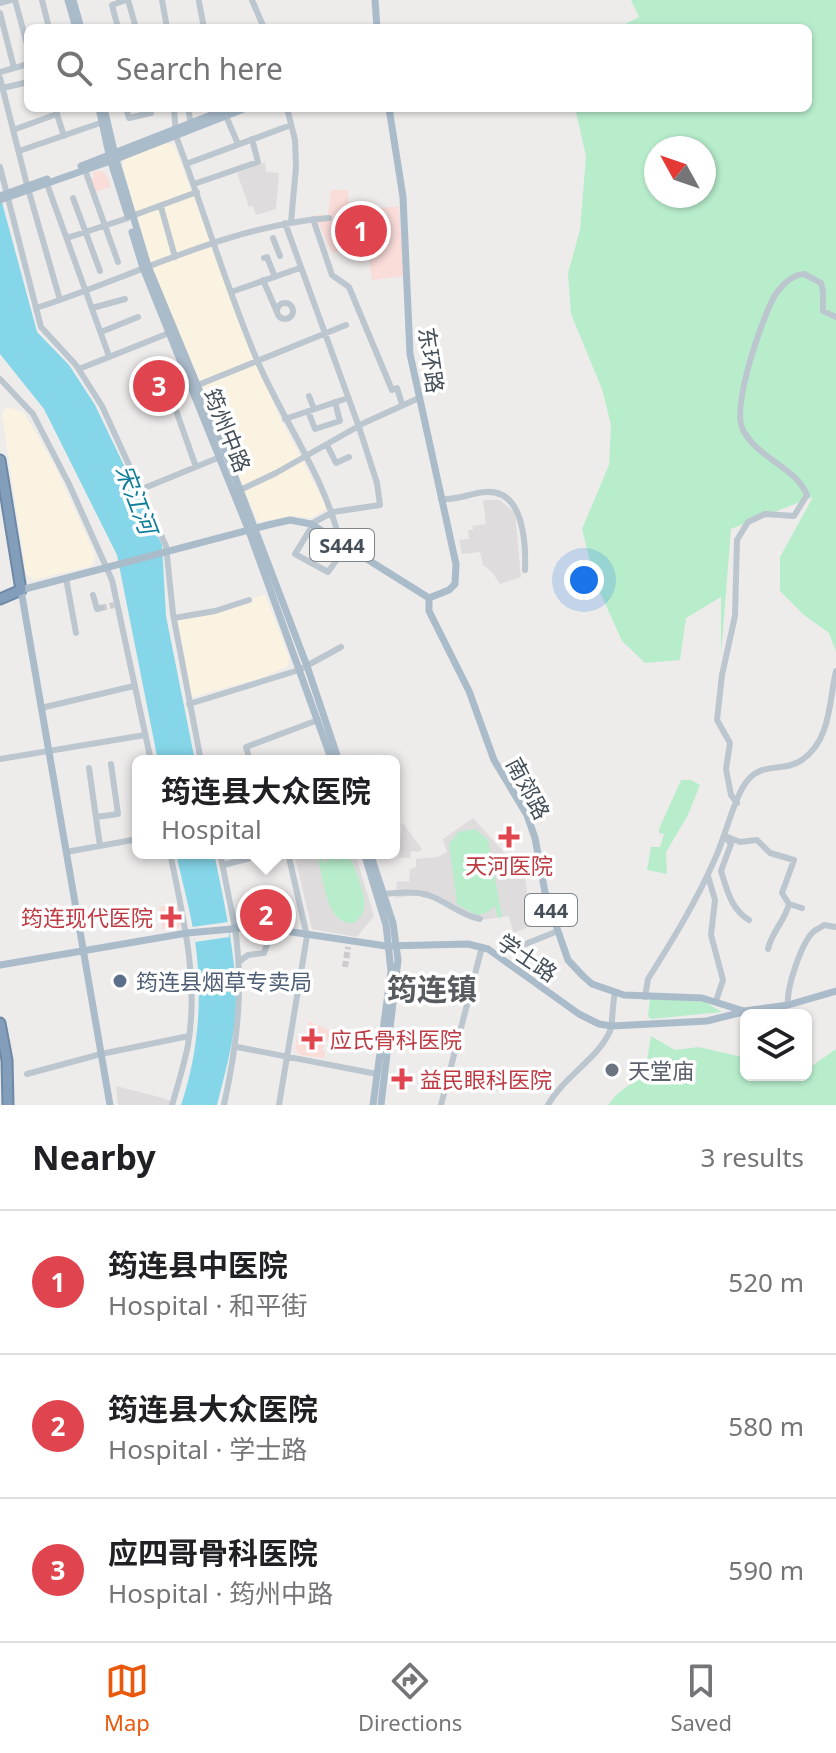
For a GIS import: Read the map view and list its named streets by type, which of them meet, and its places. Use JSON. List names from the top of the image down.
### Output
{
  "streets": {
    "main road": [
      "东环路",
      "筠州中路",
      "S444",
      "南郊路",
      "444",
      "学士路"
    ]
  },
  "crossings": [
    ["东环路", "S444"],
    ["东环路", "南郊路"],
    ["筠州中路", "S444"],
    ["S444", "南郊路"]
  ],
  "districts": ["筠连镇"],
  "water": ["宋江河"],
  "places": {
    "health": [
      "天河医院",
      "筠连现代医院",
      "应氏骨科医院",
      "益民眼科医院"
    ],
    "other": ["筠连县烟草专卖局", "天堂庙"]
  },
  "north": "top left",
  "page": {
    "search": "Search here",
    "pins": ["1", "3", "2"],
    "popup": ["筠连县大众医院", "Hospital"],
    "heading": ["Nearby", "3 results"],
    "list": [
      {
        "mark": "1",
        "name": "筠连县中医院",
        "note": "Hospital · 和平街",
        "value": "520 m"
      },
      {
        "mark": "2",
        "name": "筠连县大众医院",
        "note": "Hospital · 学士路",
        "value": "580 m"
      },
      {
        "mark": "3",
        "name": "应四哥骨科医院",
        "note": "Hospital · 筠州中路",
        "value": "590 m"
      }
    ],
    "nav": ["Map", "Directions", "Saved"]
  }
}
